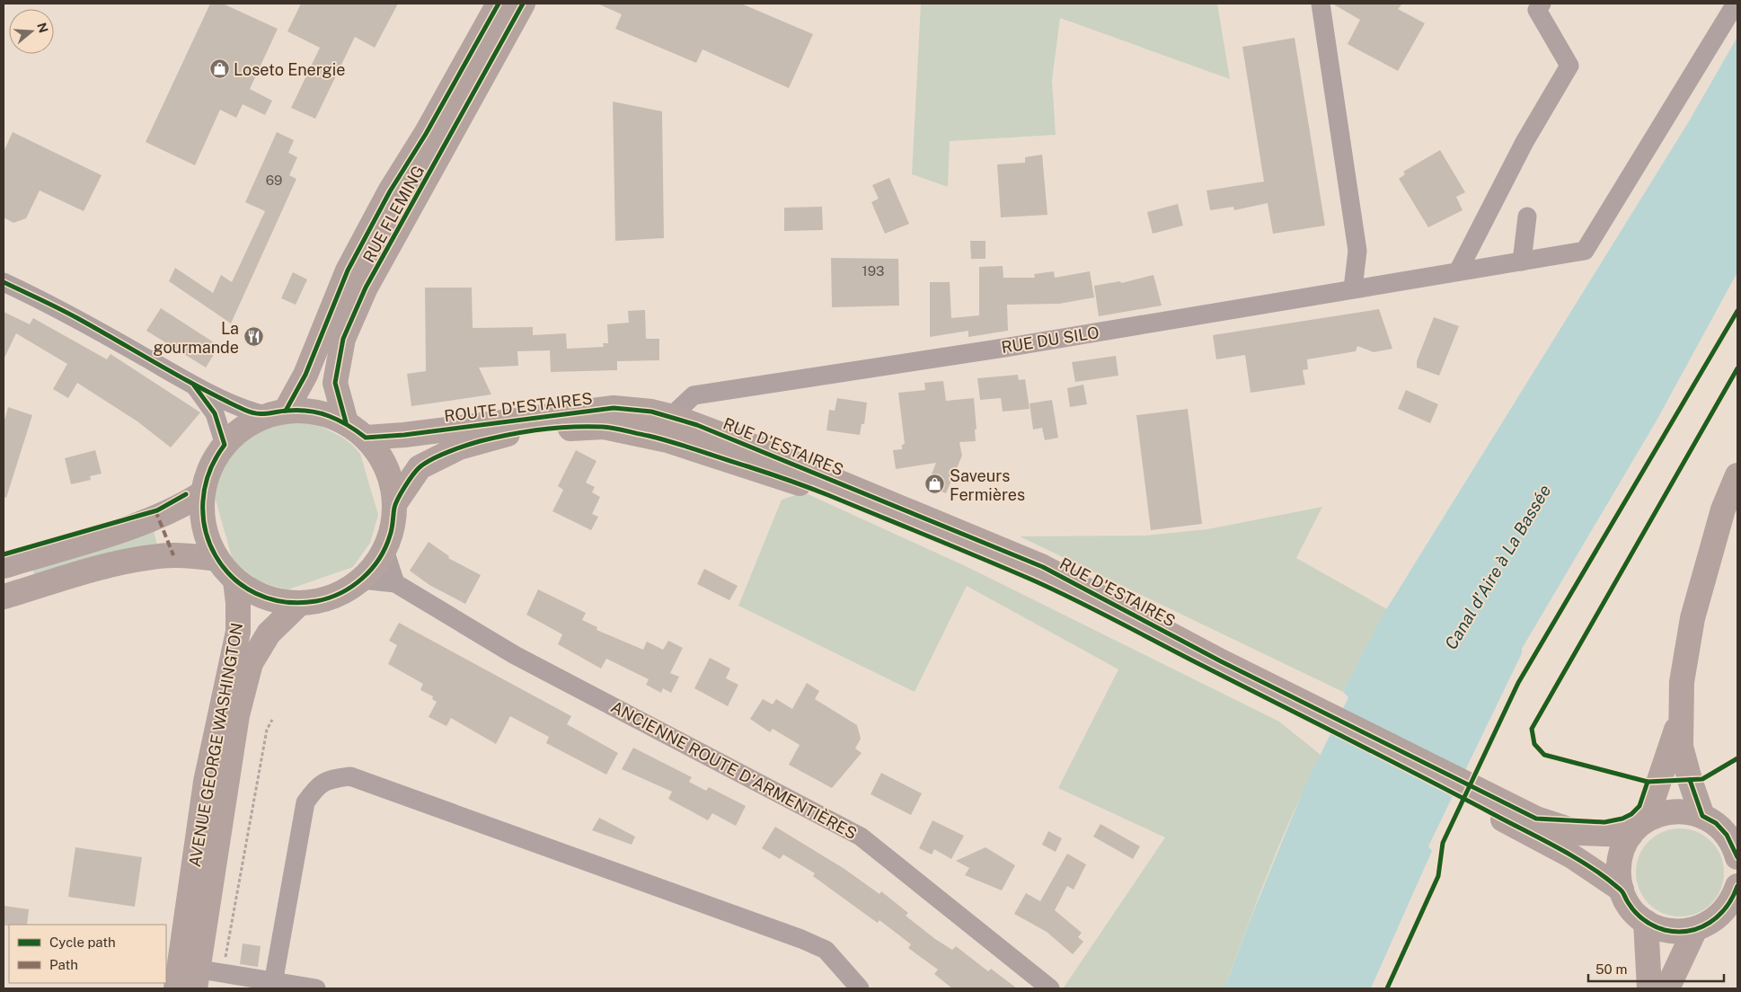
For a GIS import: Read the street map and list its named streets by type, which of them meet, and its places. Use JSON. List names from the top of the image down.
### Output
{
  "streets": {
    "main road": [
      "RUE FLEMING",
      "ROUTE D'ESTAIRES",
      "RUE D'ESTAIRES",
      "AVENUE GEORGE WASHINGTON"
    ],
    "street": ["RUE DU SILO", "ANCIENNE ROUTE D'ARMENTIÈRES"]
  },
  "crossings": [
    ["RUE DU SILO", "ROUTE D'ESTAIRES"],
    ["RUE DU SILO", "RUE D'ESTAIRES"],
    ["ROUTE D'ESTAIRES", "RUE D'ESTAIRES"]
  ],
  "water": ["Canal d'Aire à La Bassée"],
  "places": {
    "shop": ["Loseto Energie", "Saveurs Fermières"],
    "restaurant": ["La gourmande"]
  },
  "house_numbers": ["69", "193"],
  "legend": ["Cycle path", "Path"],
  "scale_bar": "50 m",
  "north": "right"
}
